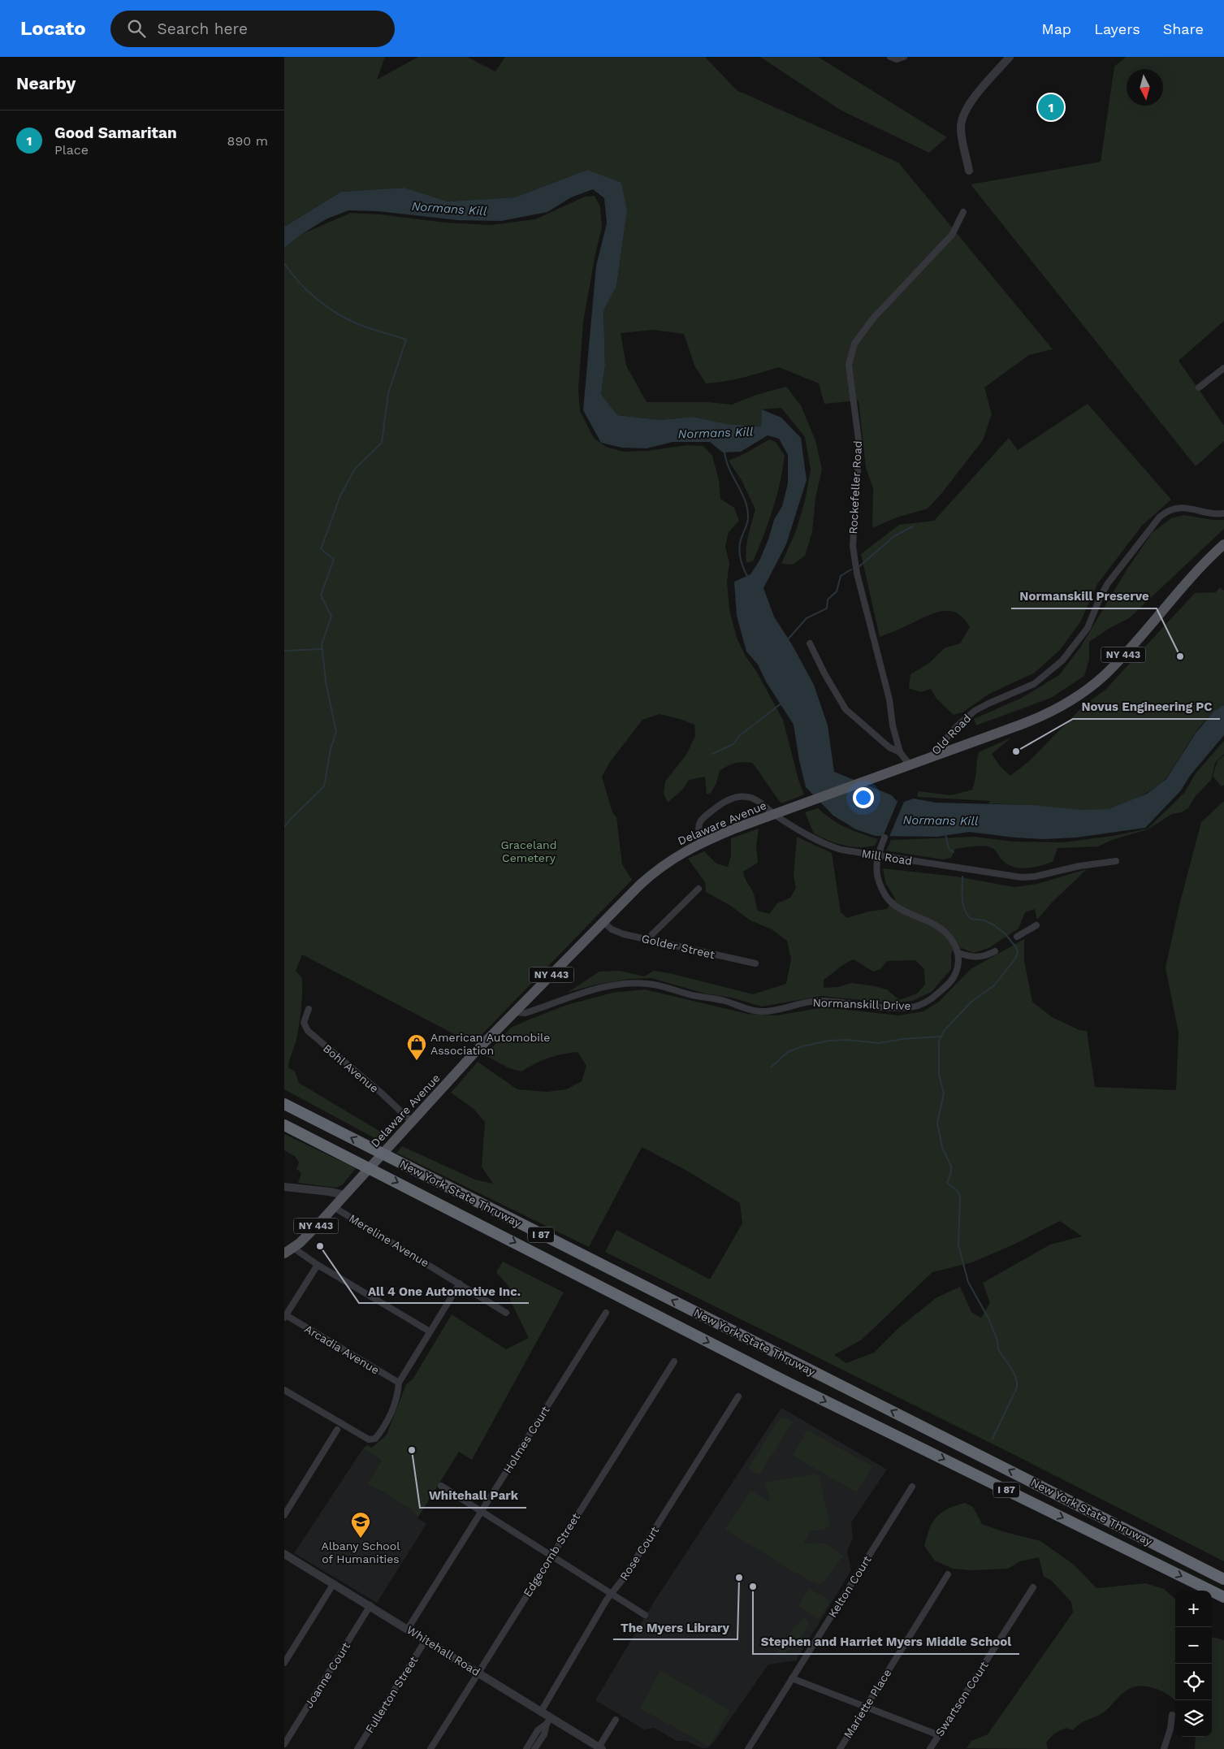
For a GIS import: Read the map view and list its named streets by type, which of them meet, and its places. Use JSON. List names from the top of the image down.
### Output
{
  "streets": {
    "highway": ["New York State Thruway", "I 87"],
    "main road": ["NY 443", "Delaware Avenue"],
    "street": [
      "Rockefeller Road",
      "Old Road",
      "Mill Road",
      "Golder Street",
      "Normanskill Drive",
      "Bohl Avenue",
      "Mereline Avenue",
      "Arcadia Avenue",
      "Holmes Court",
      "Rose Court",
      "Edgecomb Street",
      "Kelton Court",
      "Whitehall Road",
      "Joanne Court",
      "Fullerton Street",
      "Swartson Court",
      "Mariette Place"
    ]
  },
  "crossings": [
    ["Rockefeller Road", "Old Road"],
    ["Delaware Avenue", "Mill Road"],
    ["Delaware Avenue", "Golder Street"],
    ["Delaware Avenue", "Normanskill Drive"],
    ["Delaware Avenue", "Bohl Avenue"],
    ["Delaware Avenue", "Mereline Avenue"],
    ["Holmes Court", "Whitehall Road"],
    ["Rose Court", "Whitehall Road"],
    ["Edgecomb Street", "Whitehall Road"],
    ["Whitehall Road", "Joanne Court"],
    ["Whitehall Road", "Fullerton Street"]
  ],
  "water": ["Normans Kill"],
  "parks": ["Graceland Cemetery"],
  "places": {
    "other": [
      "Normanskill Preserve",
      "Novus Engineering PC",
      "All 4 One Automotive Inc.",
      "Whitehall Park",
      "The Myers Library",
      "Stephen and Harriet Myers Middle School"
    ],
    "shop": ["American Automobile Association"],
    "school or university": ["Albany School of Humanities"]
  },
  "north": "bottom",
  "page": {
    "header": "Locato",
    "search": "Search here",
    "nav": ["Map", "Layers", "Share"],
    "heading": "Nearby",
    "pins": "1",
    "list": [
      {
        "mark": "1",
        "name": "Good Samaritan",
        "note": "Place",
        "value": "890 m"
      }
    ],
    "map_buttons": ["+", "−"]
  }
}
